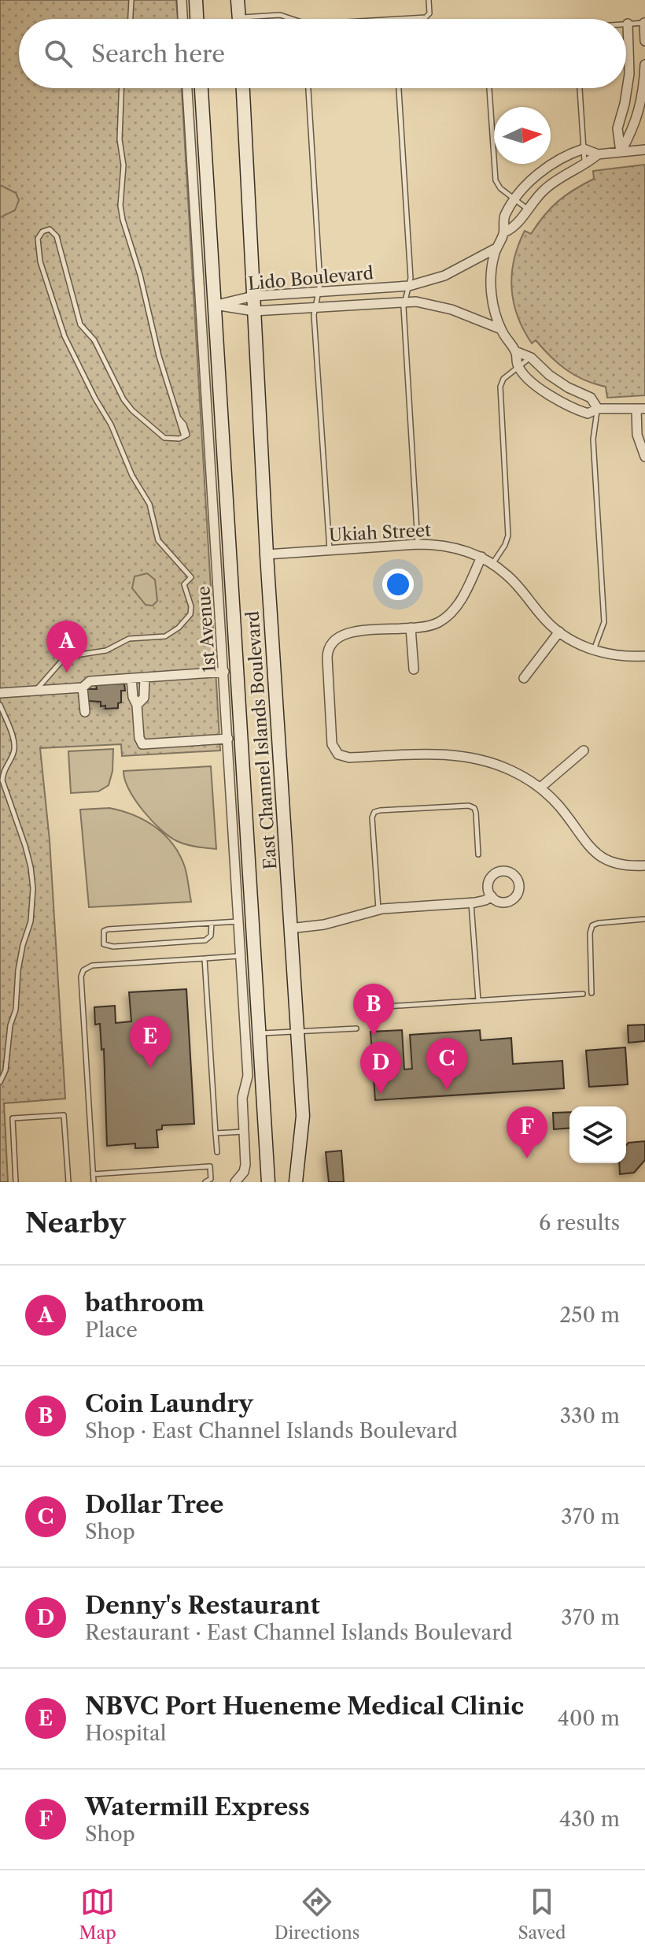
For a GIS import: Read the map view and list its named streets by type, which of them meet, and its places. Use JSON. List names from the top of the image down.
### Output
{
  "streets": {
    "main road": ["East Channel Islands Boulevard"],
    "street": ["Lido Boulevard", "Ukiah Street", "1st Avenue"]
  },
  "crossings": [
    ["Lido Boulevard", "East Channel Islands Boulevard"],
    ["Ukiah Street", "East Channel Islands Boulevard"]
  ],
  "north": "right",
  "page": {
    "search": "Search here",
    "pins": [
      "A",
      "B",
      "E",
      "C",
      "D",
      "F"
    ],
    "heading": ["Nearby", "6 results"],
    "list": [
      {
        "mark": "A",
        "name": "bathroom",
        "note": "Place",
        "value": "250 m"
      },
      {
        "mark": "B",
        "name": "Coin Laundry",
        "note": "Shop · East Channel Islands Boulevard",
        "value": "330 m"
      },
      {
        "mark": "C",
        "name": "Dollar Tree",
        "note": "Shop",
        "value": "370 m"
      },
      {
        "mark": "D",
        "name": "Denny's Restaurant",
        "note": "Restaurant · East Channel Islands Boulevard",
        "value": "370 m"
      },
      {
        "mark": "E",
        "name": "NBVC Port Hueneme Medical Clinic",
        "note": "Hospital",
        "value": "400 m"
      },
      {
        "mark": "F",
        "name": "Watermill Express",
        "note": "Shop",
        "value": "430 m"
      }
    ],
    "nav": ["Map", "Directions", "Saved"]
  }
}
